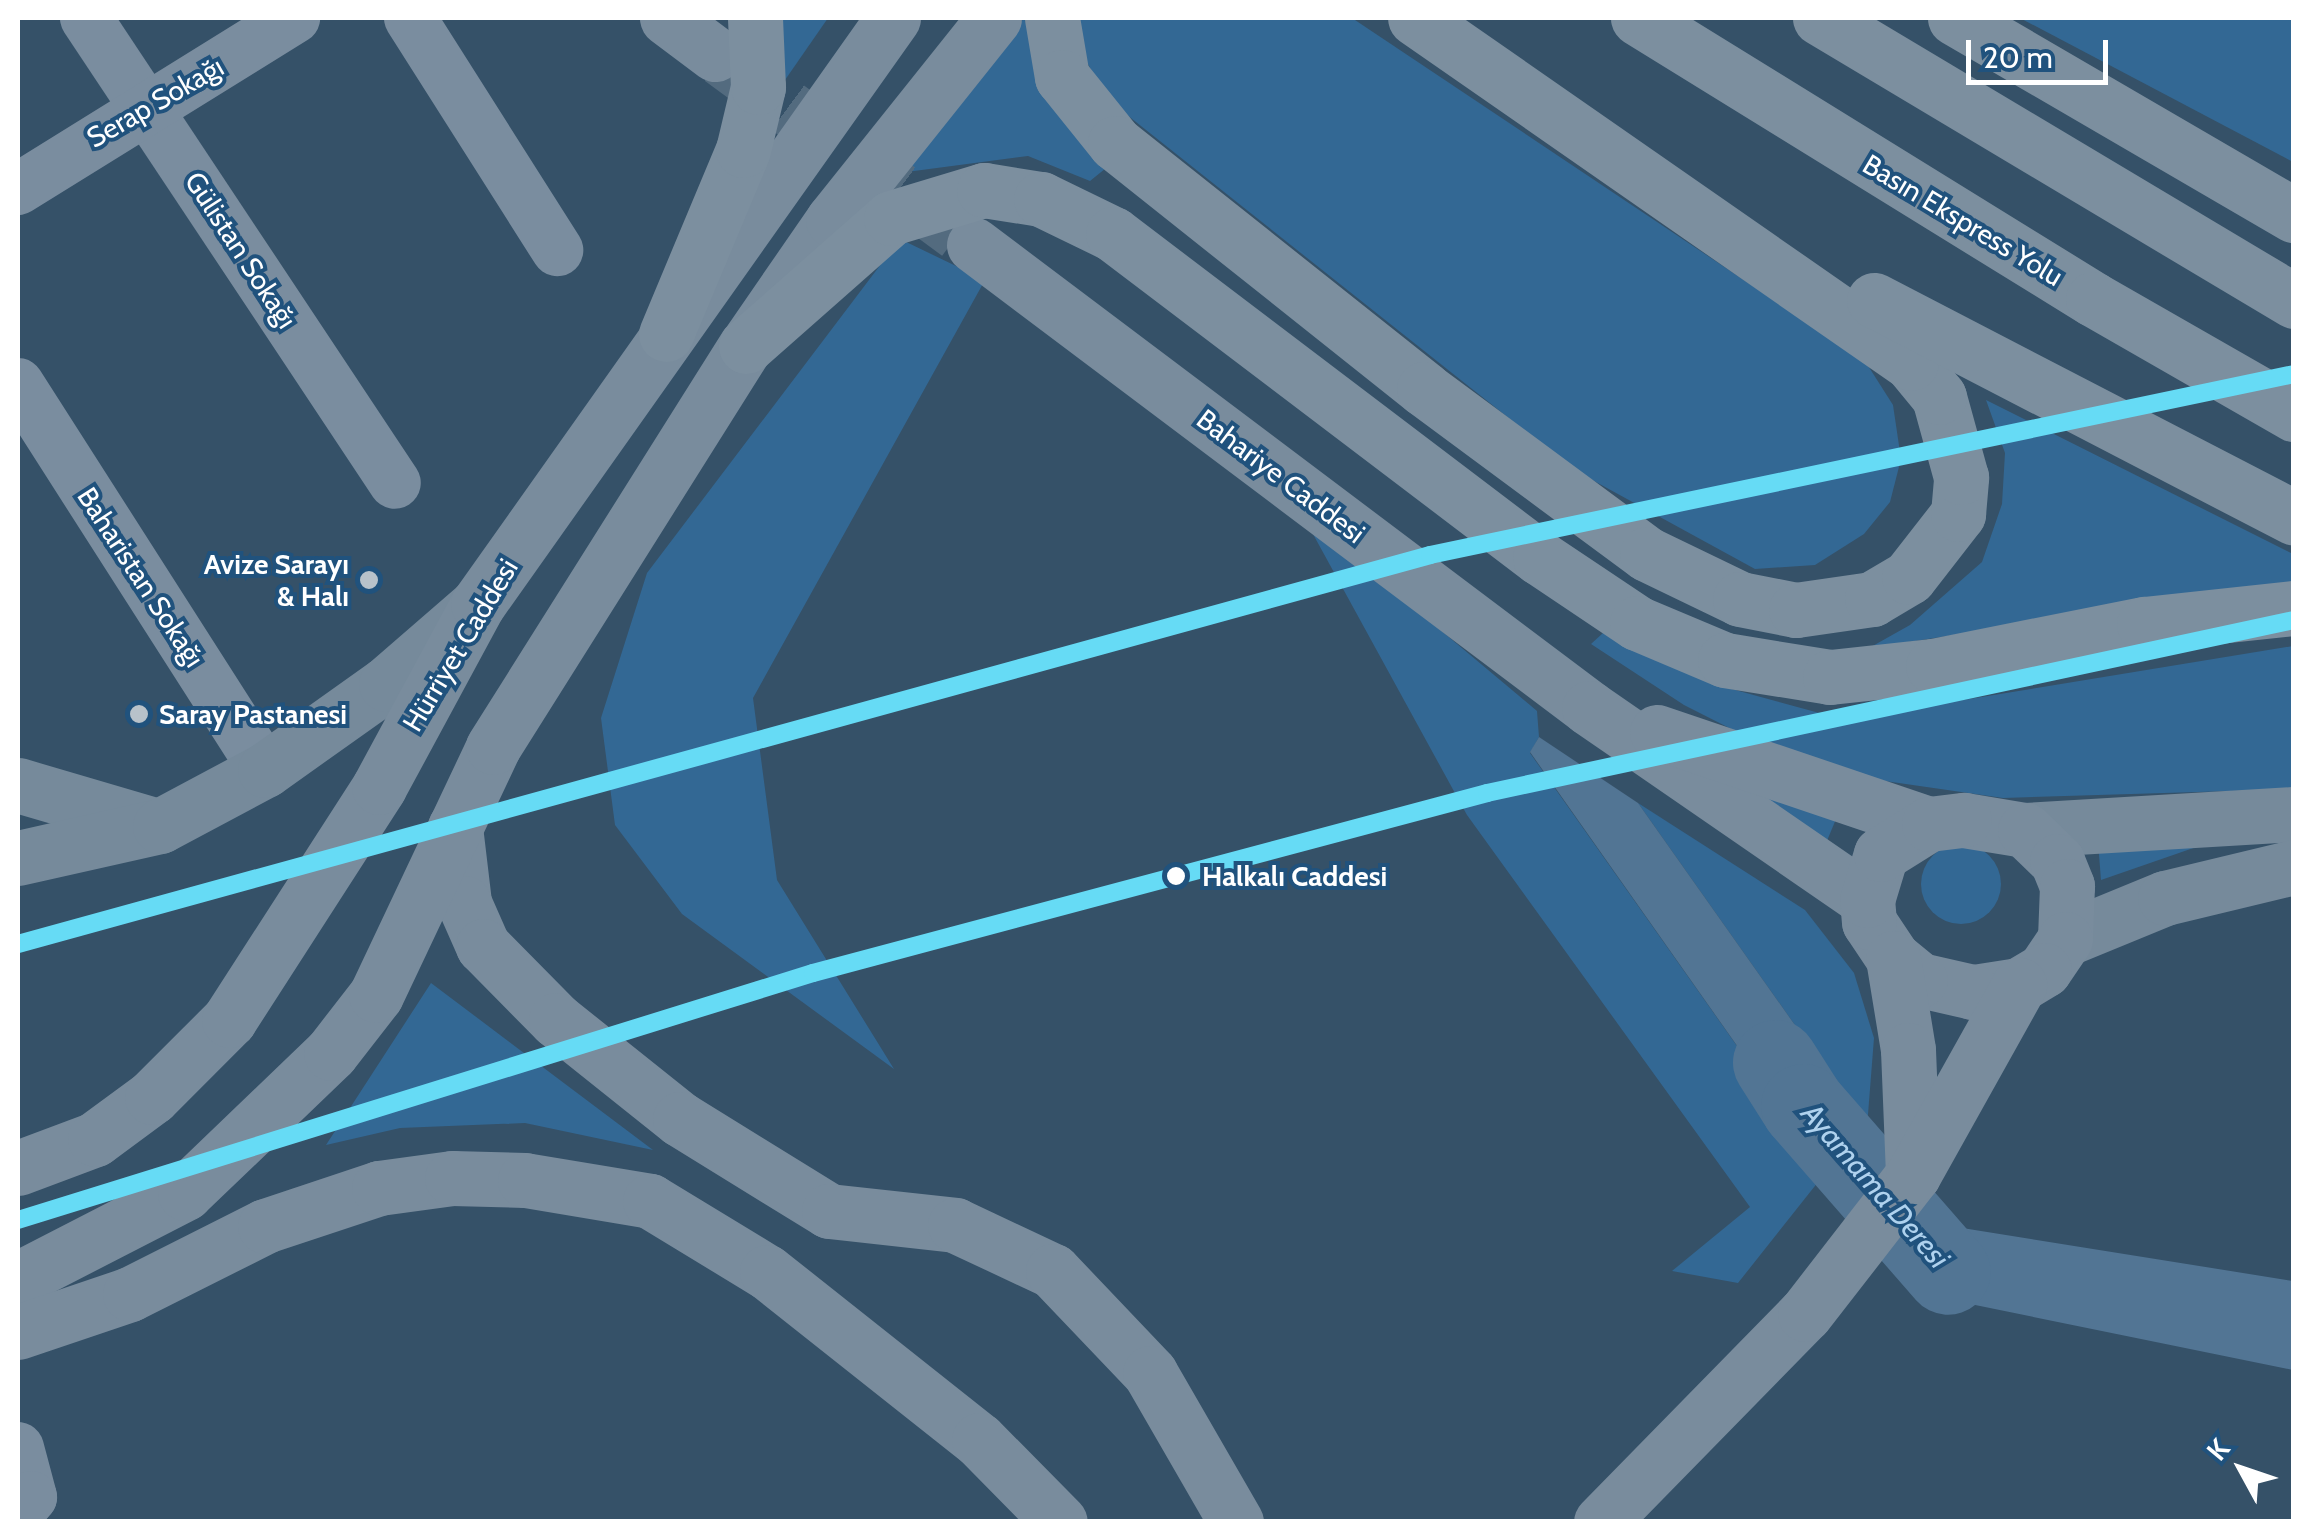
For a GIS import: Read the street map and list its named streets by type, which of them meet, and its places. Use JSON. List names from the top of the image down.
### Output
{
  "streets": {
    "highway": ["Basın Ekspress Yolu"],
    "main road": ["Bahariye Caddesi", "Hürriyet Caddesi"],
    "street": ["Serap Sokağı", "Gülistan Sokağı", "Baharistan Sokağı"]
  },
  "crossings": [
    ["Serap Sokağı", "Gülistan Sokağı"]
  ],
  "water": ["Ayamama Deresi"],
  "places": ["Avize Sarayı & Halı", "Saray Pastanesi", "Halkalı Caddesi"],
  "scale_bar": "20 m",
  "north": "top left"
}
